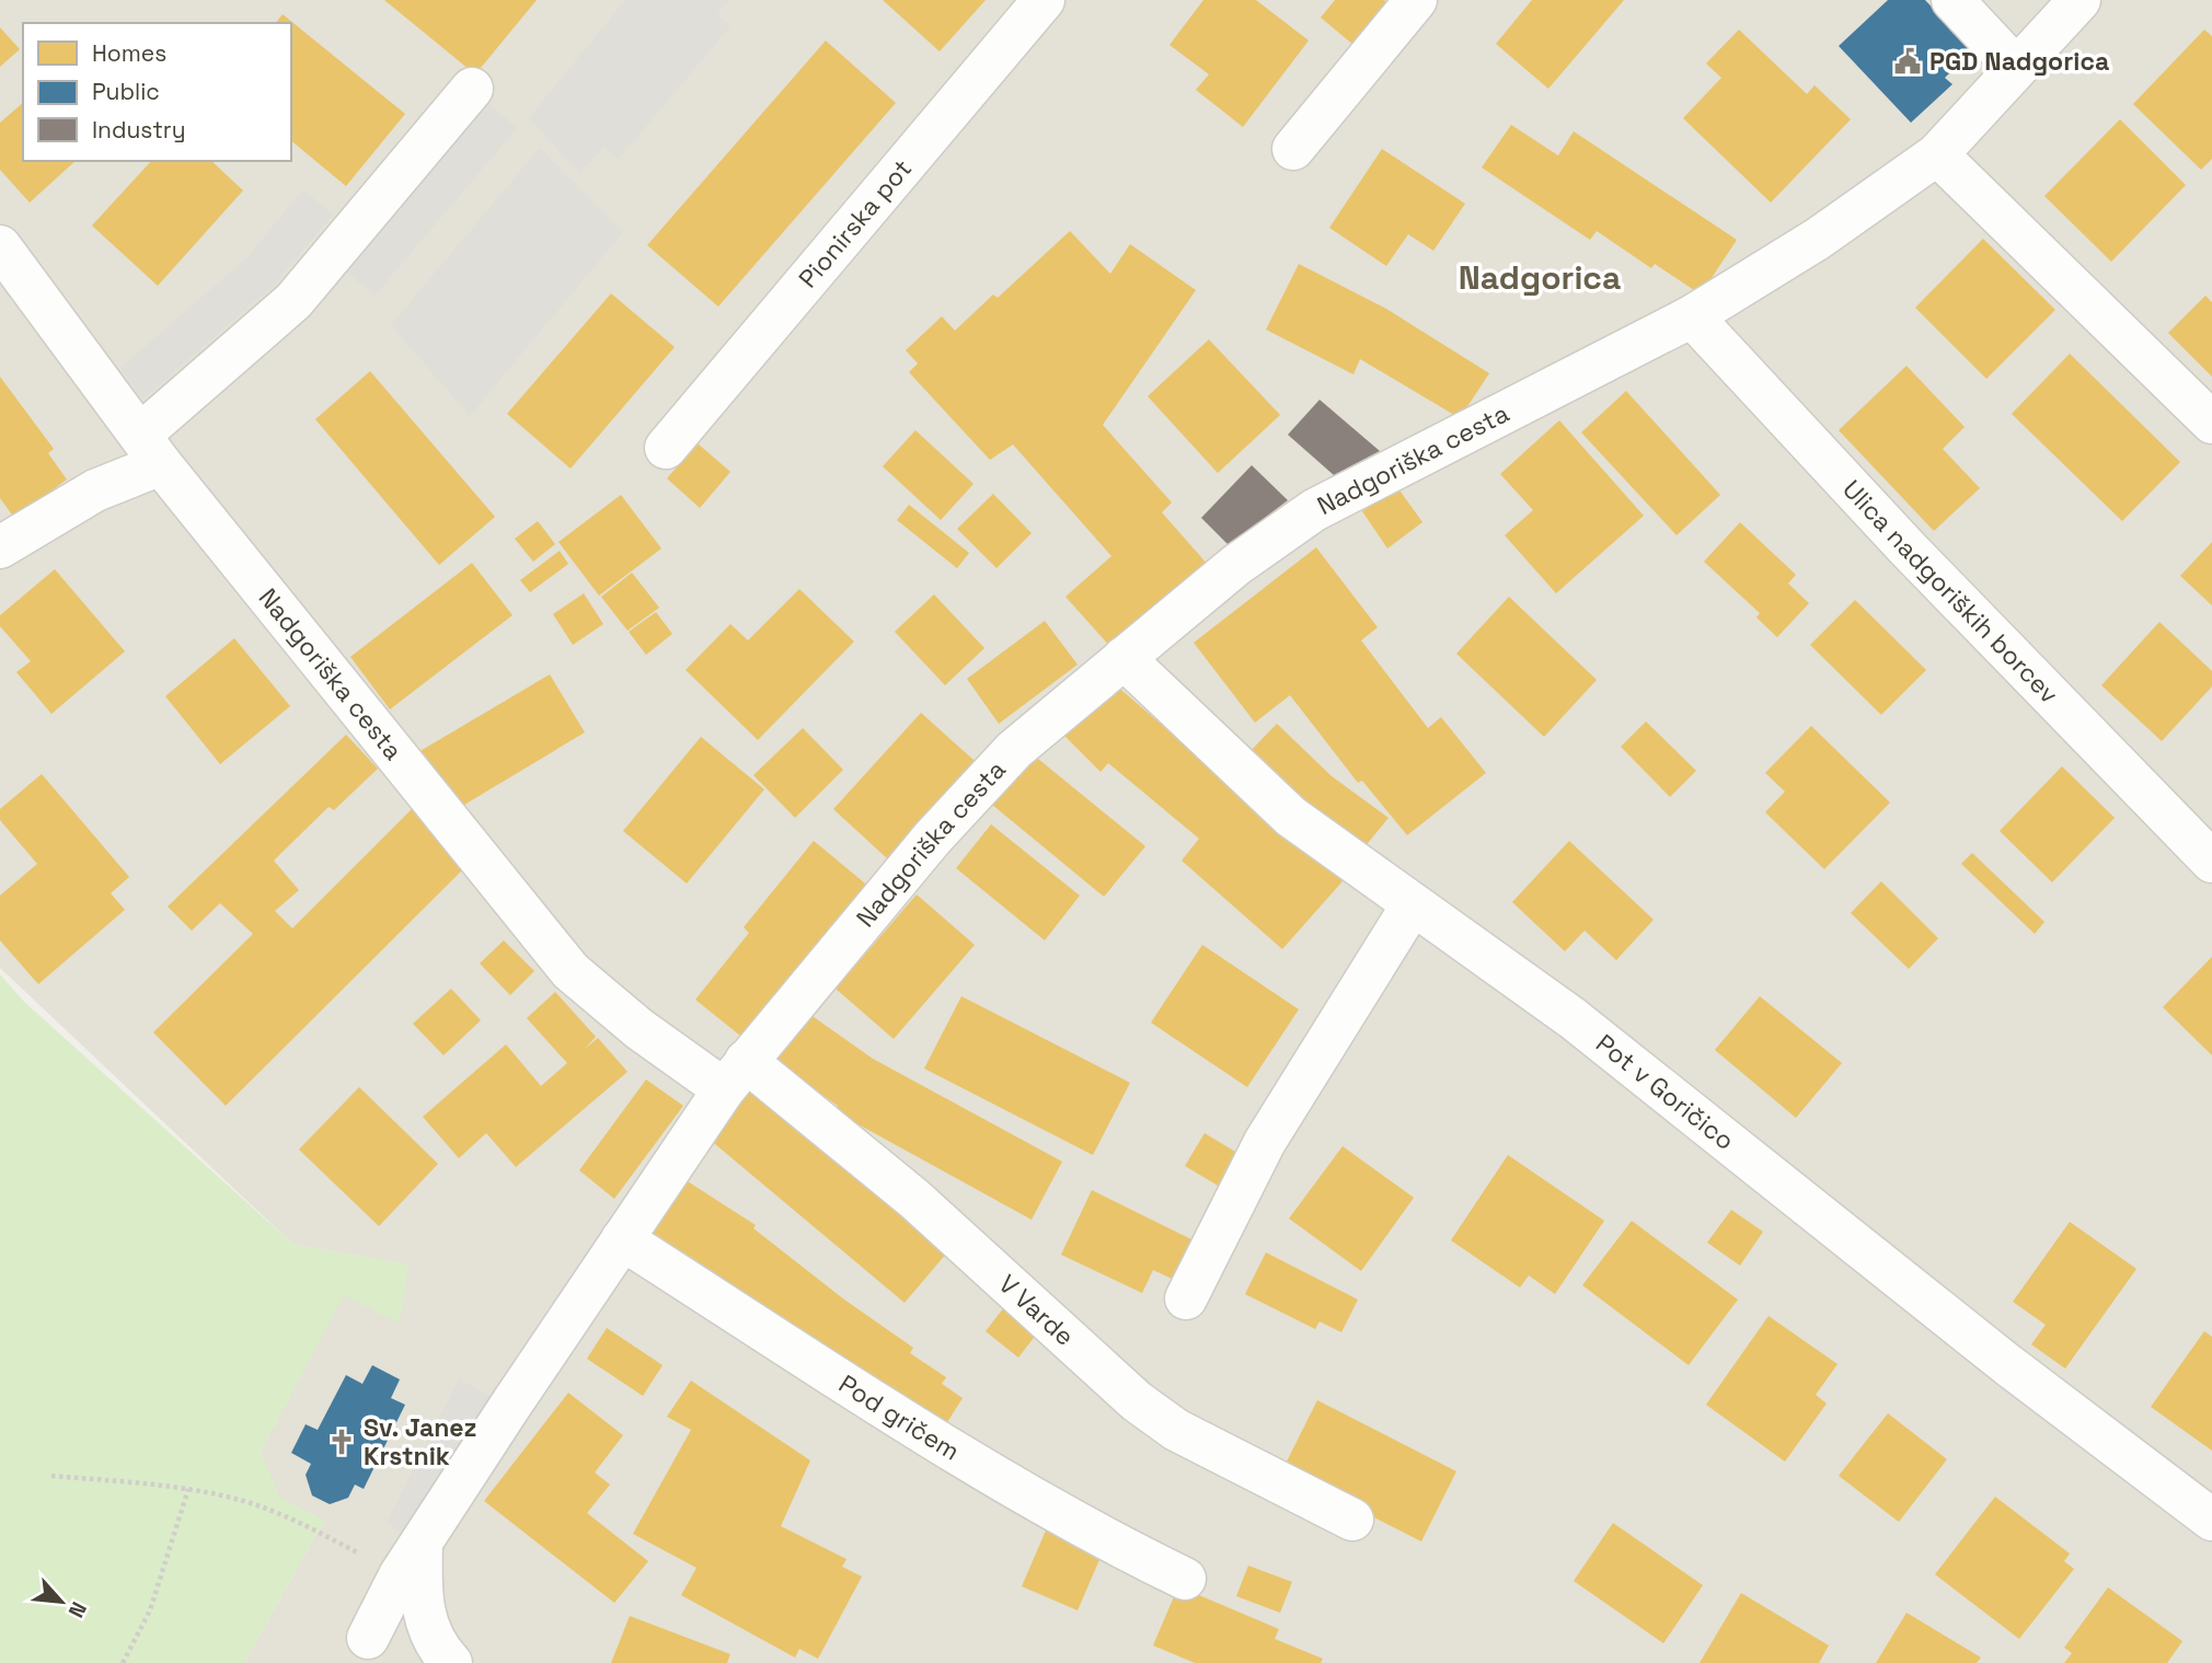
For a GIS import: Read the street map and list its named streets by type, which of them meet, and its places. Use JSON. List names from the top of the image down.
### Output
{
  "streets": {
    "street": [
      "Pionirska pot",
      "Nadgoriška cesta",
      "Ulica nadgoriških borcev",
      "Pot v Goričico",
      "V Varde",
      "Pod gričem"
    ]
  },
  "crossings": [
    ["Nadgoriška cesta", "Ulica nadgoriških borcev"],
    ["Nadgoriška cesta", "Pot v Goričico"],
    ["Nadgoriška cesta", "V Varde"]
  ],
  "districts": ["Nadgorica"],
  "places": {
    "public building": ["PGD Nadgorica"],
    "church": ["Sv. Janez Krstnik"]
  },
  "legend": ["Homes", "Public", "Industry"],
  "north": "bottom right"
}
